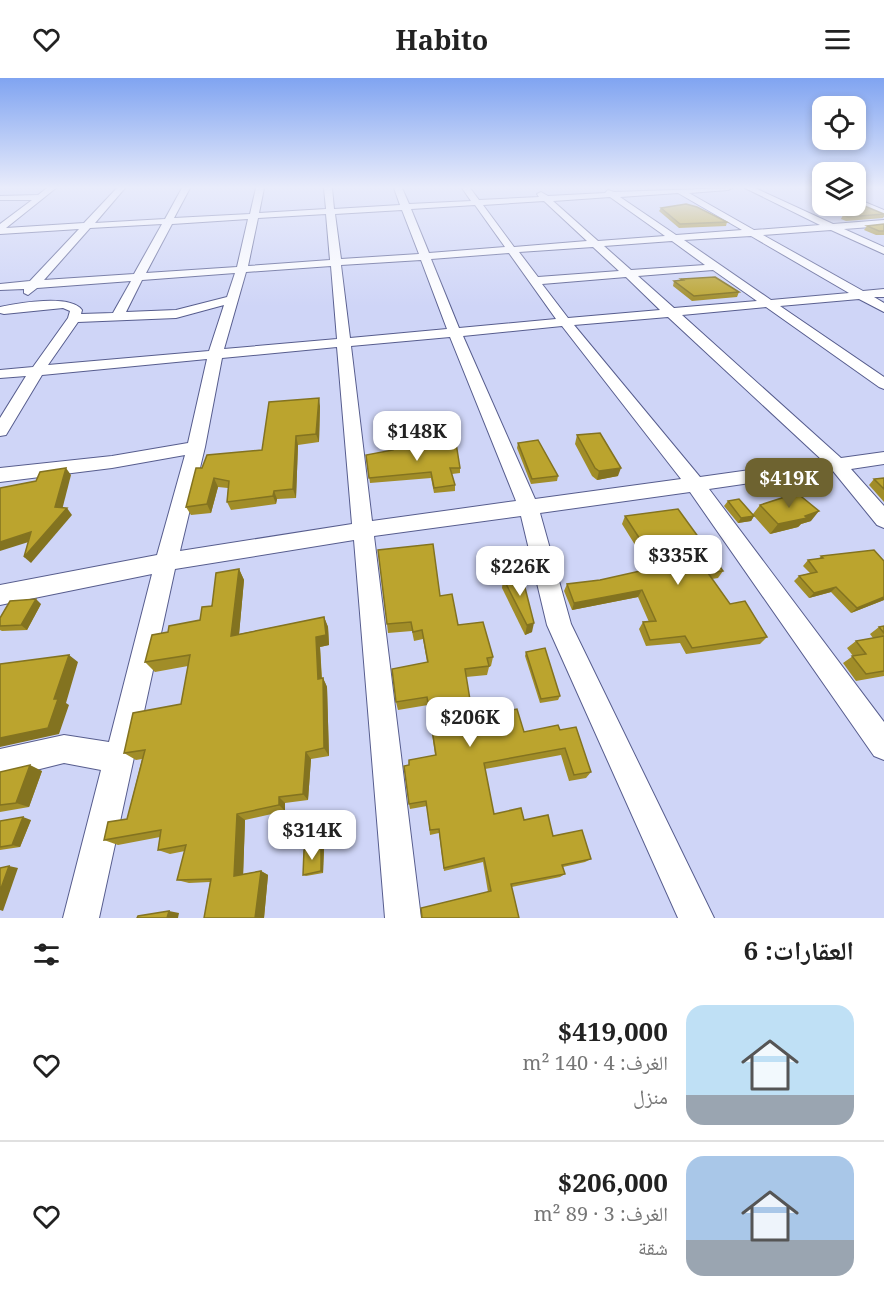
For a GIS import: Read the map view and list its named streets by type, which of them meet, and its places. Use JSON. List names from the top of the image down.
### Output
{
  "page": {
    "header": "Habito",
    "price": [
      "$148K",
      "$419K",
      "$335K",
      "$226K",
      "$206K",
      "$314K"
    ],
    "heading": "العقارات: 6",
    "list": [
      {
        "name": "$419,000",
        "note": "الغرف: 4 · 140 m² · منزل"
      },
      {
        "name": "$206,000",
        "note": "الغرف: 3 · 89 m² · شقة"
      }
    ]
  }
}
